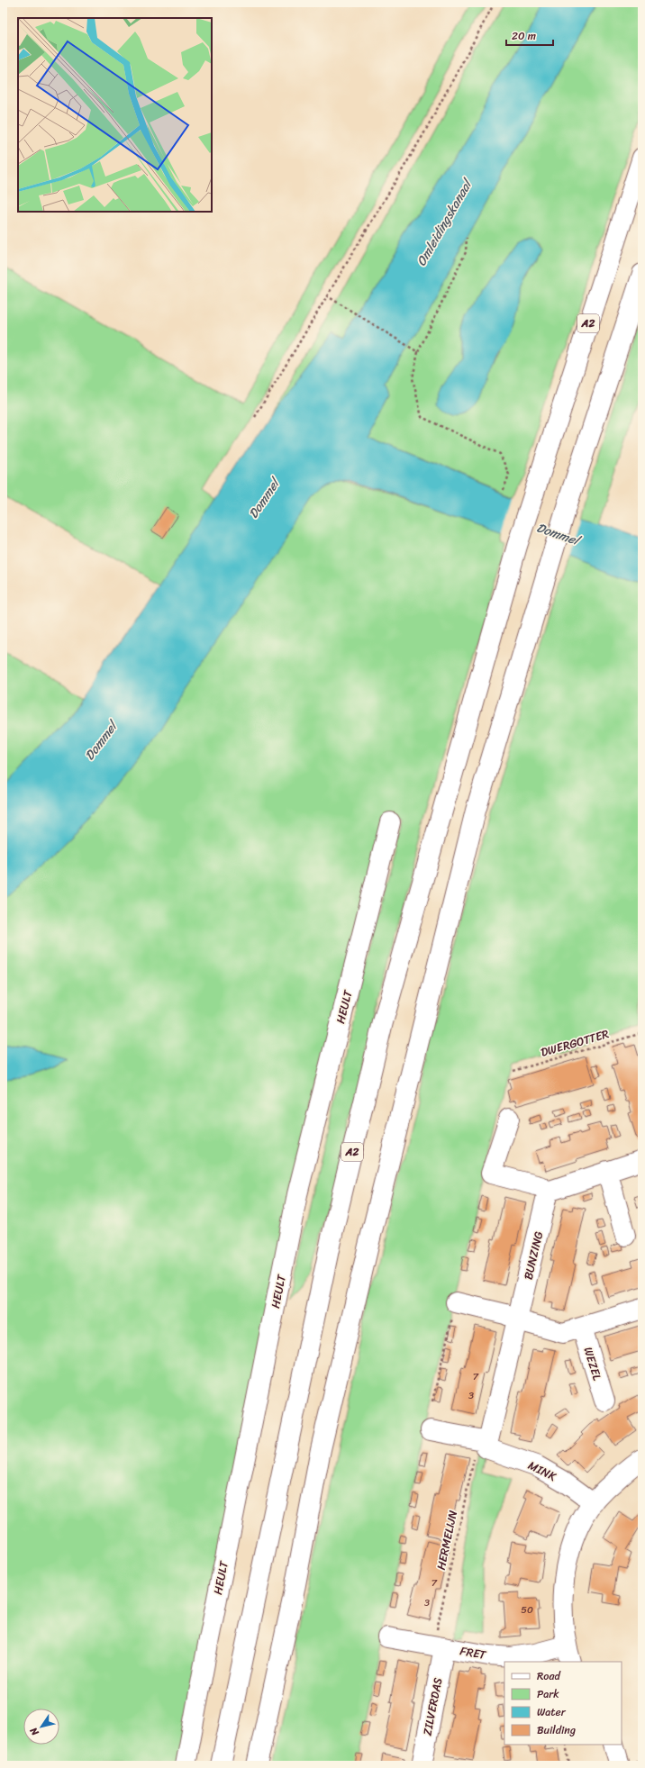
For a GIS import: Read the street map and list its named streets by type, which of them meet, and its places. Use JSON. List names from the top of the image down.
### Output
{
  "streets": {
    "main road": [
      "A2",
      "HEULT",
      "BUNZING",
      "WEZEL",
      "MINK",
      "FRET",
      "ZILVERDAS"
    ],
    "path": ["DWERGOTTER", "HERMELIJN"]
  },
  "crossings": [
    ["BUNZING", "MINK"],
    ["BUNZING", "HERMELIJN"],
    ["MINK", "HERMELIJN"],
    ["HERMELIJN", "FRET"],
    ["HERMELIJN", "ZILVERDAS"],
    ["FRET", "ZILVERDAS"]
  ],
  "water": ["Omleidingskanaal", "Dommel"],
  "house_numbers": [
    "7",
    "3",
    "7",
    "3",
    "50"
  ],
  "legend": [
    "Road",
    "Park",
    "Water",
    "Building"
  ],
  "scale_bar": "20 m",
  "north": "bottom left"
}
